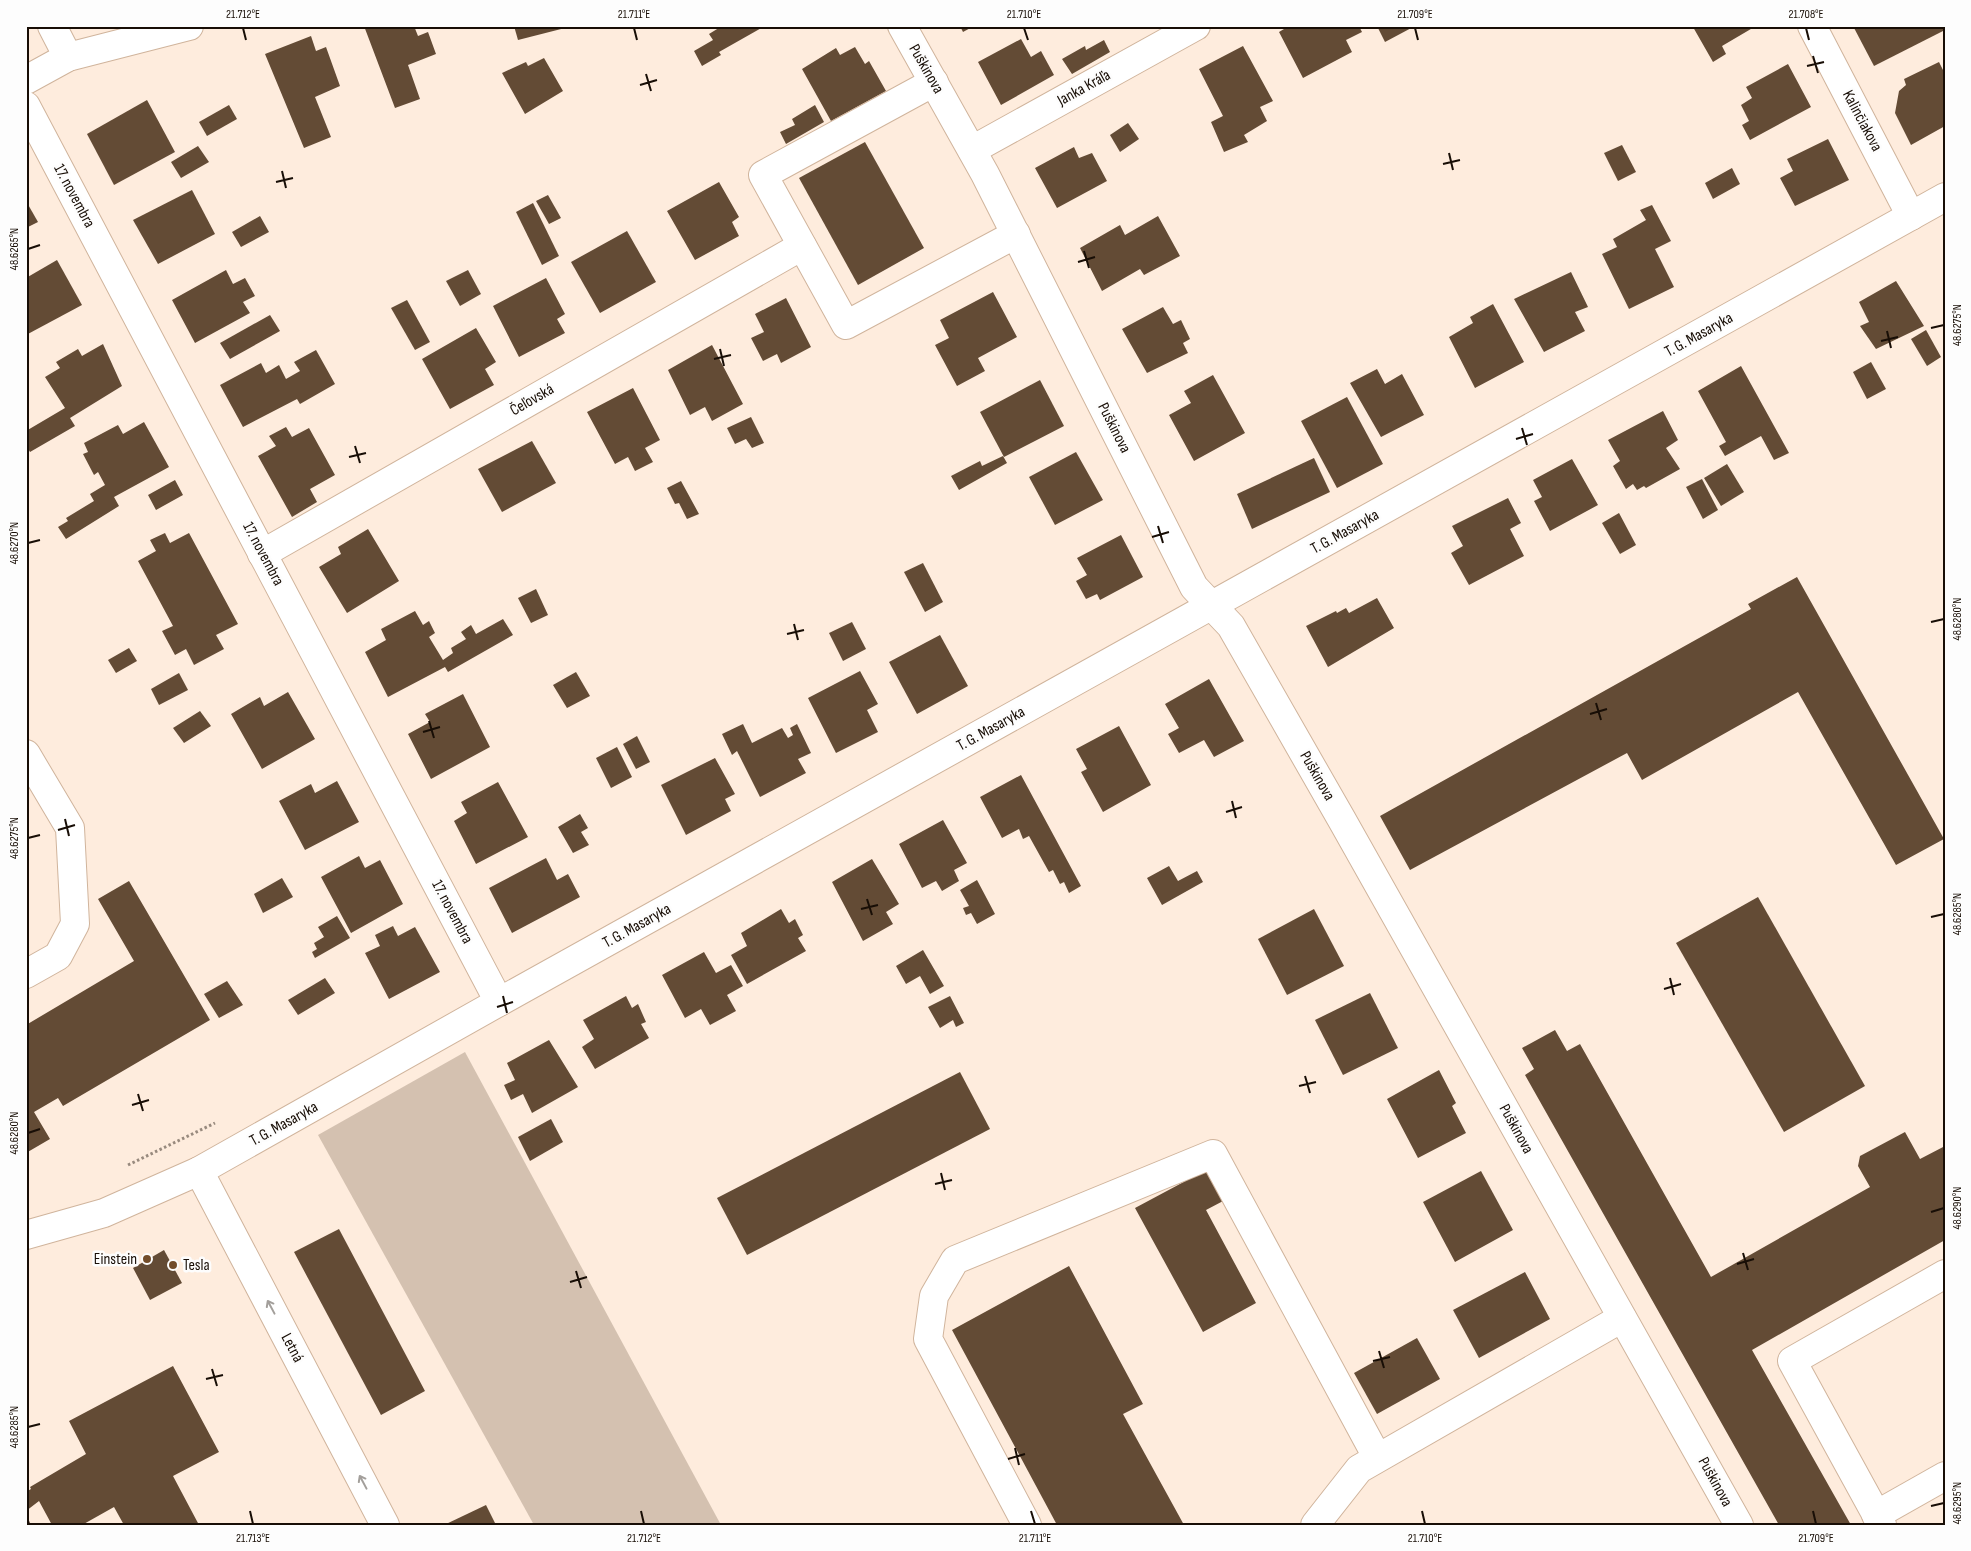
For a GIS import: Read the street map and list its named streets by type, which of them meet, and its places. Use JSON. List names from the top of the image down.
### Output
{
  "streets": {
    "street": [
      "Puškinova",
      "Janka Kráľa",
      "Kalinčiakova",
      "17. novembra",
      "T. G. Masaryka",
      "Čeľovská",
      "Letná"
    ]
  },
  "crossings": [
    ["Puškinova", "Janka Kráľa"],
    ["Puškinova", "T. G. Masaryka"],
    ["Kalinčiakova", "T. G. Masaryka"],
    ["17. novembra", "T. G. Masaryka"],
    ["17. novembra", "Čeľovská"],
    ["T. G. Masaryka", "Letná"]
  ],
  "one_way": ["Letná"],
  "places": ["Einstein", "Tesla"],
  "coordinates": [
    "21.712°E",
    "21.711°E",
    "21.710°E",
    "21.709°E",
    "21.708°E",
    "48.6265°N",
    "48.6275°N",
    "48.6270°N",
    "48.6280°N",
    "48.6285°N",
    "48.6290°N",
    "48.6295°N",
    "21.713°E"
  ]
}
